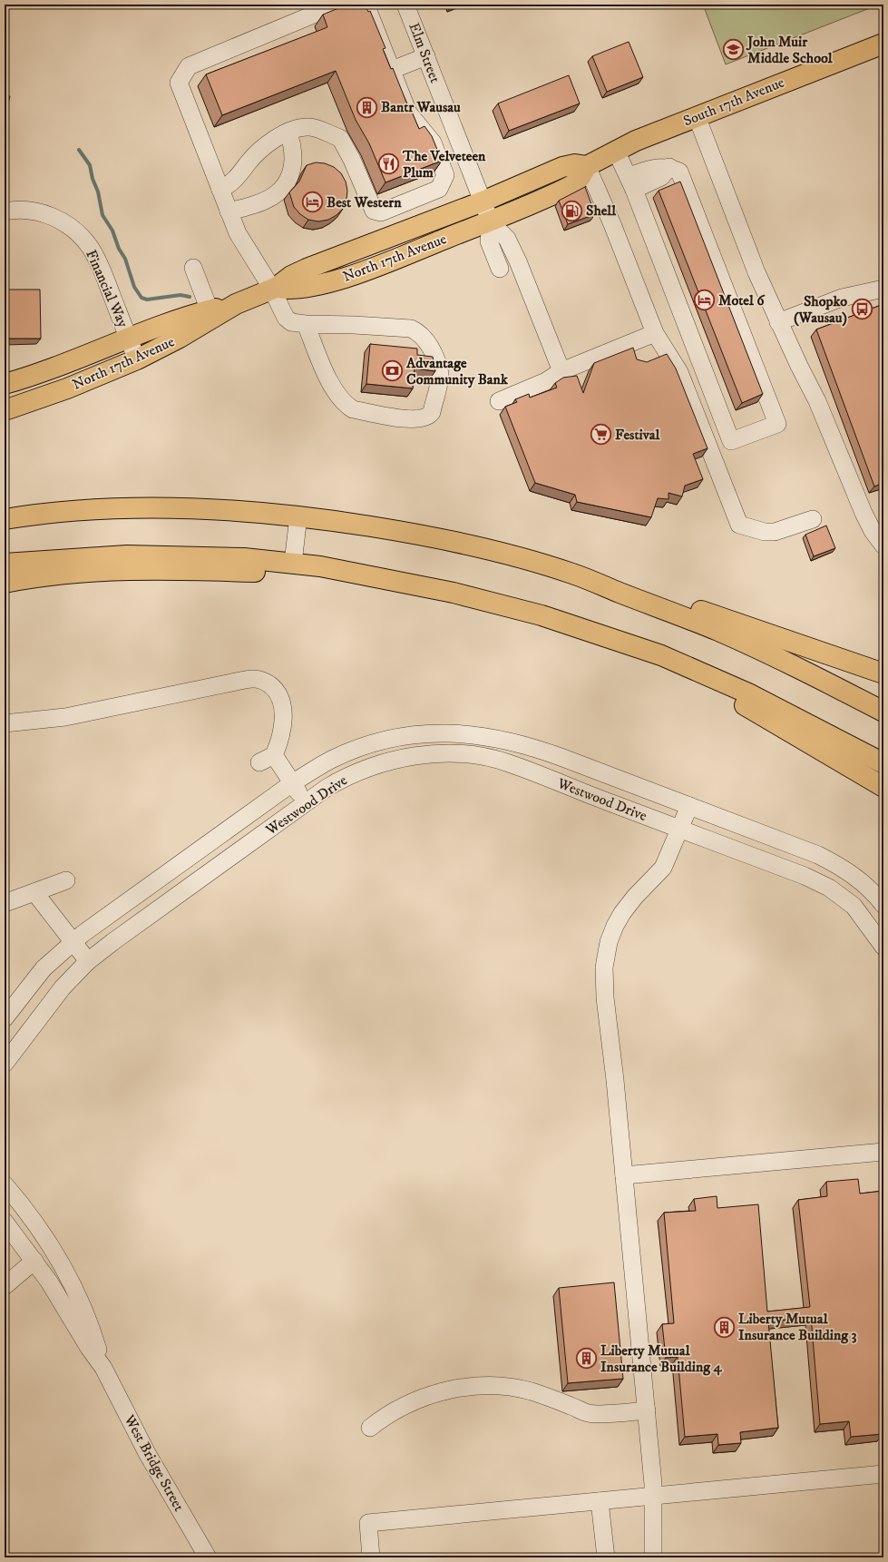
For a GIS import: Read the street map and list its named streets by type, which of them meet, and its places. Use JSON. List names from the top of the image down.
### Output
{
  "streets": {
    "main road": ["South 17th Avenue", "North 17th Avenue"],
    "street": [
      "Elm Street",
      "Financial Way",
      "Westwood Drive",
      "West Bridge Street"
    ]
  },
  "crossings": [
    ["Elm Street", "South 17th Avenue"],
    ["Elm Street", "North 17th Avenue"],
    ["South 17th Avenue", "North 17th Avenue"],
    ["North 17th Avenue", "Financial Way"]
  ],
  "places": {
    "school or university": ["John Muir Middle School"],
    "building": ["Bantr Wausau", "Liberty Mutual Insurance Building 3", "Liberty Mutual Insurance Building 4"],
    "restaurant": ["The Velveteen Plum"],
    "hotel": ["Best Western", "Motel 6"],
    "fuel station": ["Shell"],
    "bus stop": ["Shopko (Wausau)"],
    "bank": ["Advantage Community Bank"],
    "supermarket": ["Festival"]
  }
}
